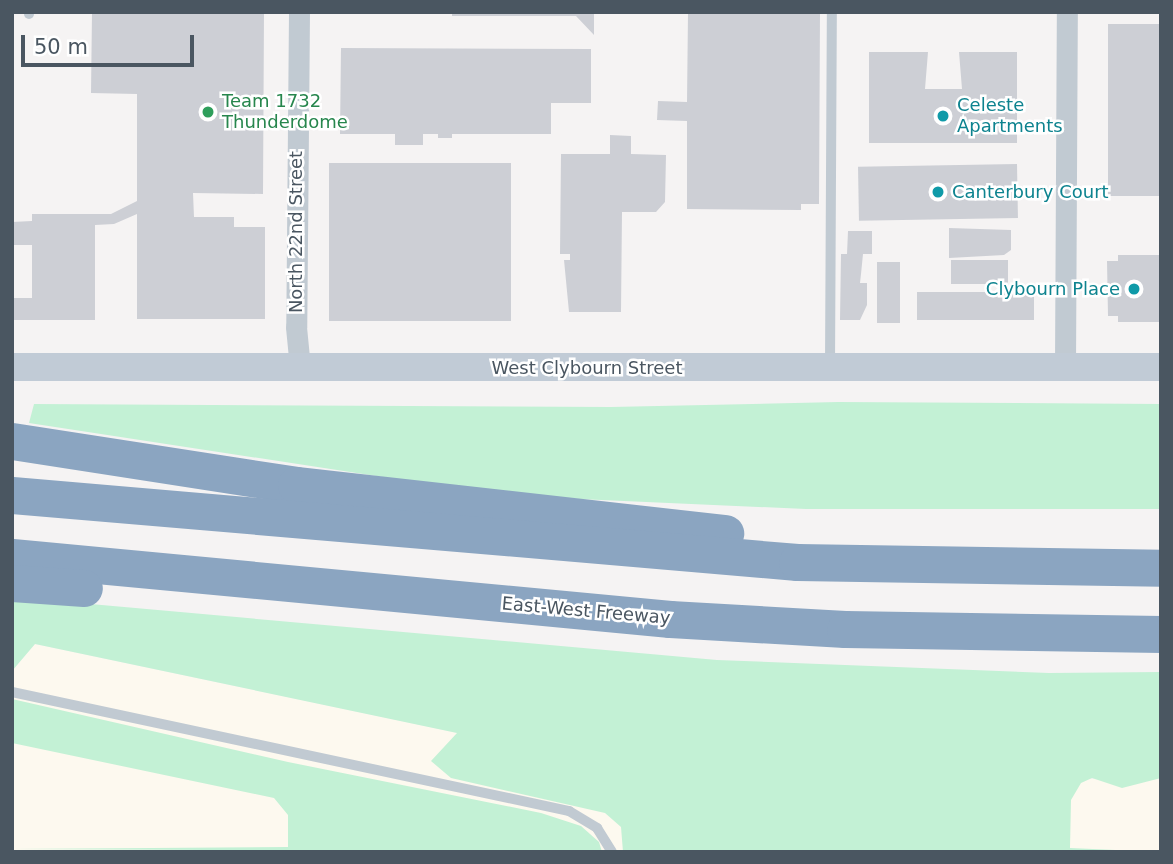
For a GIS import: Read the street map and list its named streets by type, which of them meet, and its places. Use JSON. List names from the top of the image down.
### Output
{
  "streets": {
    "highway": ["East-West Freeway"],
    "street": ["North 22nd Street", "West Clybourn Street"]
  },
  "crossings": [
    ["North 22nd Street", "West Clybourn Street"]
  ],
  "places": [
    "Team 1732 Thunderdome",
    "Celeste Apartments",
    "Canterbury Court",
    "Clybourn Place"
  ],
  "scale_bar": "50 m"
}
